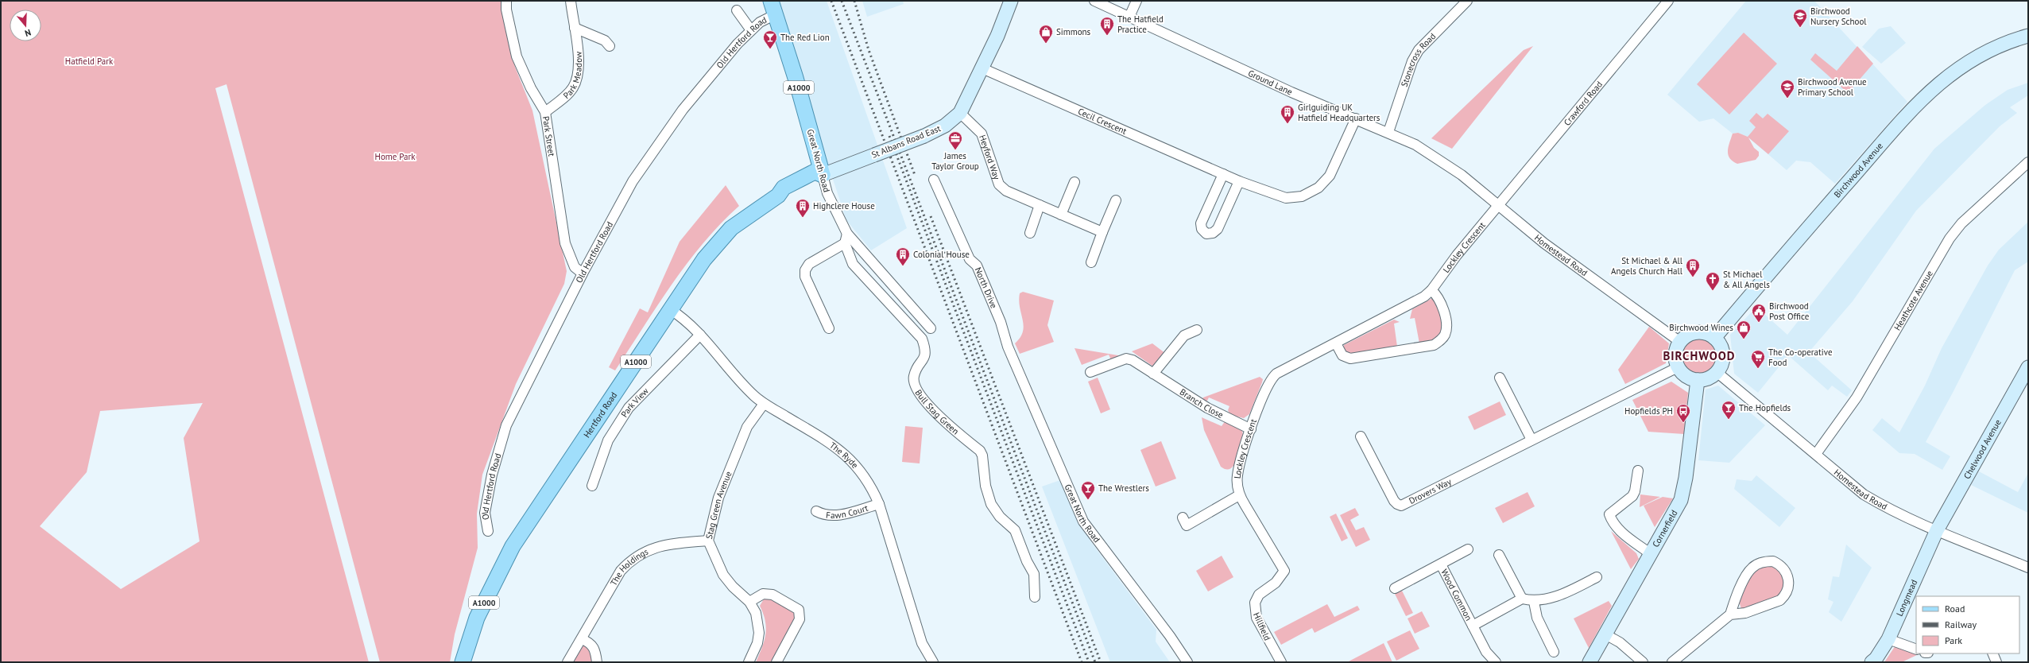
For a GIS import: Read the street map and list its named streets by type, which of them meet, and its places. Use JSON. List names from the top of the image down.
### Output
{
  "streets": {
    "main road": ["A1000", "Great North Road", "Hertford Road"],
    "street": [
      "Old Hertford Road",
      "Stonecross Road",
      "Park Meadow",
      "Ground Lane",
      "Crawford Road",
      "Cecil Crescent",
      "Park Street",
      "St Albans Road East",
      "Heyford Way",
      "Birchwood Avenue",
      "Lockley Crescent",
      "Homestead Road",
      "North Drive",
      "Heathcote Avenue",
      "Park View",
      "Branch Close",
      "Bull Stag Green",
      "Chelwood Avenue",
      "The Ryde",
      "Drovers Way",
      "Stag Green Avenue",
      "Fawn Court",
      "Cornerfield",
      "The Holdings",
      "Wood Common",
      "Longmead",
      "Hillfield"
    ]
  },
  "crossings": [
    ["Old Hertford Road", "Park Street"],
    ["Old Hertford Road", "Great North Road"],
    ["Stonecross Road", "Ground Lane"],
    ["Park Meadow", "Park Street"],
    ["Ground Lane", "Cecil Crescent"],
    ["Ground Lane", "Homestead Road"],
    ["Crawford Road", "Lockley Crescent"],
    ["Crawford Road", "Homestead Road"],
    ["Cecil Crescent", "St Albans Road East"],
    ["St Albans Road East", "Heyford Way"],
    ["St Albans Road East", "Great North Road"],
    ["St Albans Road East", "Hertford Road"],
    ["Great North Road", "North Drive"],
    ["Great North Road", "Hertford Road"],
    ["Birchwood Avenue", "Homestead Road"],
    ["Birchwood Avenue", "Drovers Way"],
    ["Birchwood Avenue", "Cornerfield"],
    ["Lockley Crescent", "Homestead Road"],
    ["Lockley Crescent", "Branch Close"],
    ["Lockley Crescent", "Hillfield"],
    ["Homestead Road", "Heathcote Avenue"],
    ["Homestead Road", "Chelwood Avenue"],
    ["Homestead Road", "Drovers Way"],
    ["Homestead Road", "Cornerfield"],
    ["Homestead Road", "Longmead"],
    ["Park View", "The Ryde"],
    ["Hertford Road", "The Ryde"],
    ["Chelwood Avenue", "Longmead"],
    ["The Ryde", "Stag Green Avenue"],
    ["The Ryde", "Fawn Court"],
    ["Drovers Way", "Cornerfield"],
    ["Stag Green Avenue", "The Holdings"]
  ],
  "districts": ["BIRCHWOOD"],
  "parks": ["Hatfield Park", "Home Park"],
  "places": {
    "school or university": ["Birchwood Nursery School", "Birchwood Avenue Primary School"],
    "building": [
      "The Hatfield Practice",
      "Girlguiding UK Hatfield Headquarters",
      "Highclere House",
      "Colonial House",
      "St Michael & All Angels Church Hall"
    ],
    "shop": ["Simmons", "Birchwood Wines"],
    "bar": ["The Red Lion", "The Hopfields", "The Wrestlers"],
    "office": ["James Taylor Group"],
    "church": ["St Michael & All Angels"],
    "public building": ["Birchwood Post Office"],
    "supermarket": ["The Co-operative Food"],
    "bus stop": ["Hopfields PH"]
  },
  "legend": ["Road", "Railway", "Park"],
  "north": "bottom"
}
